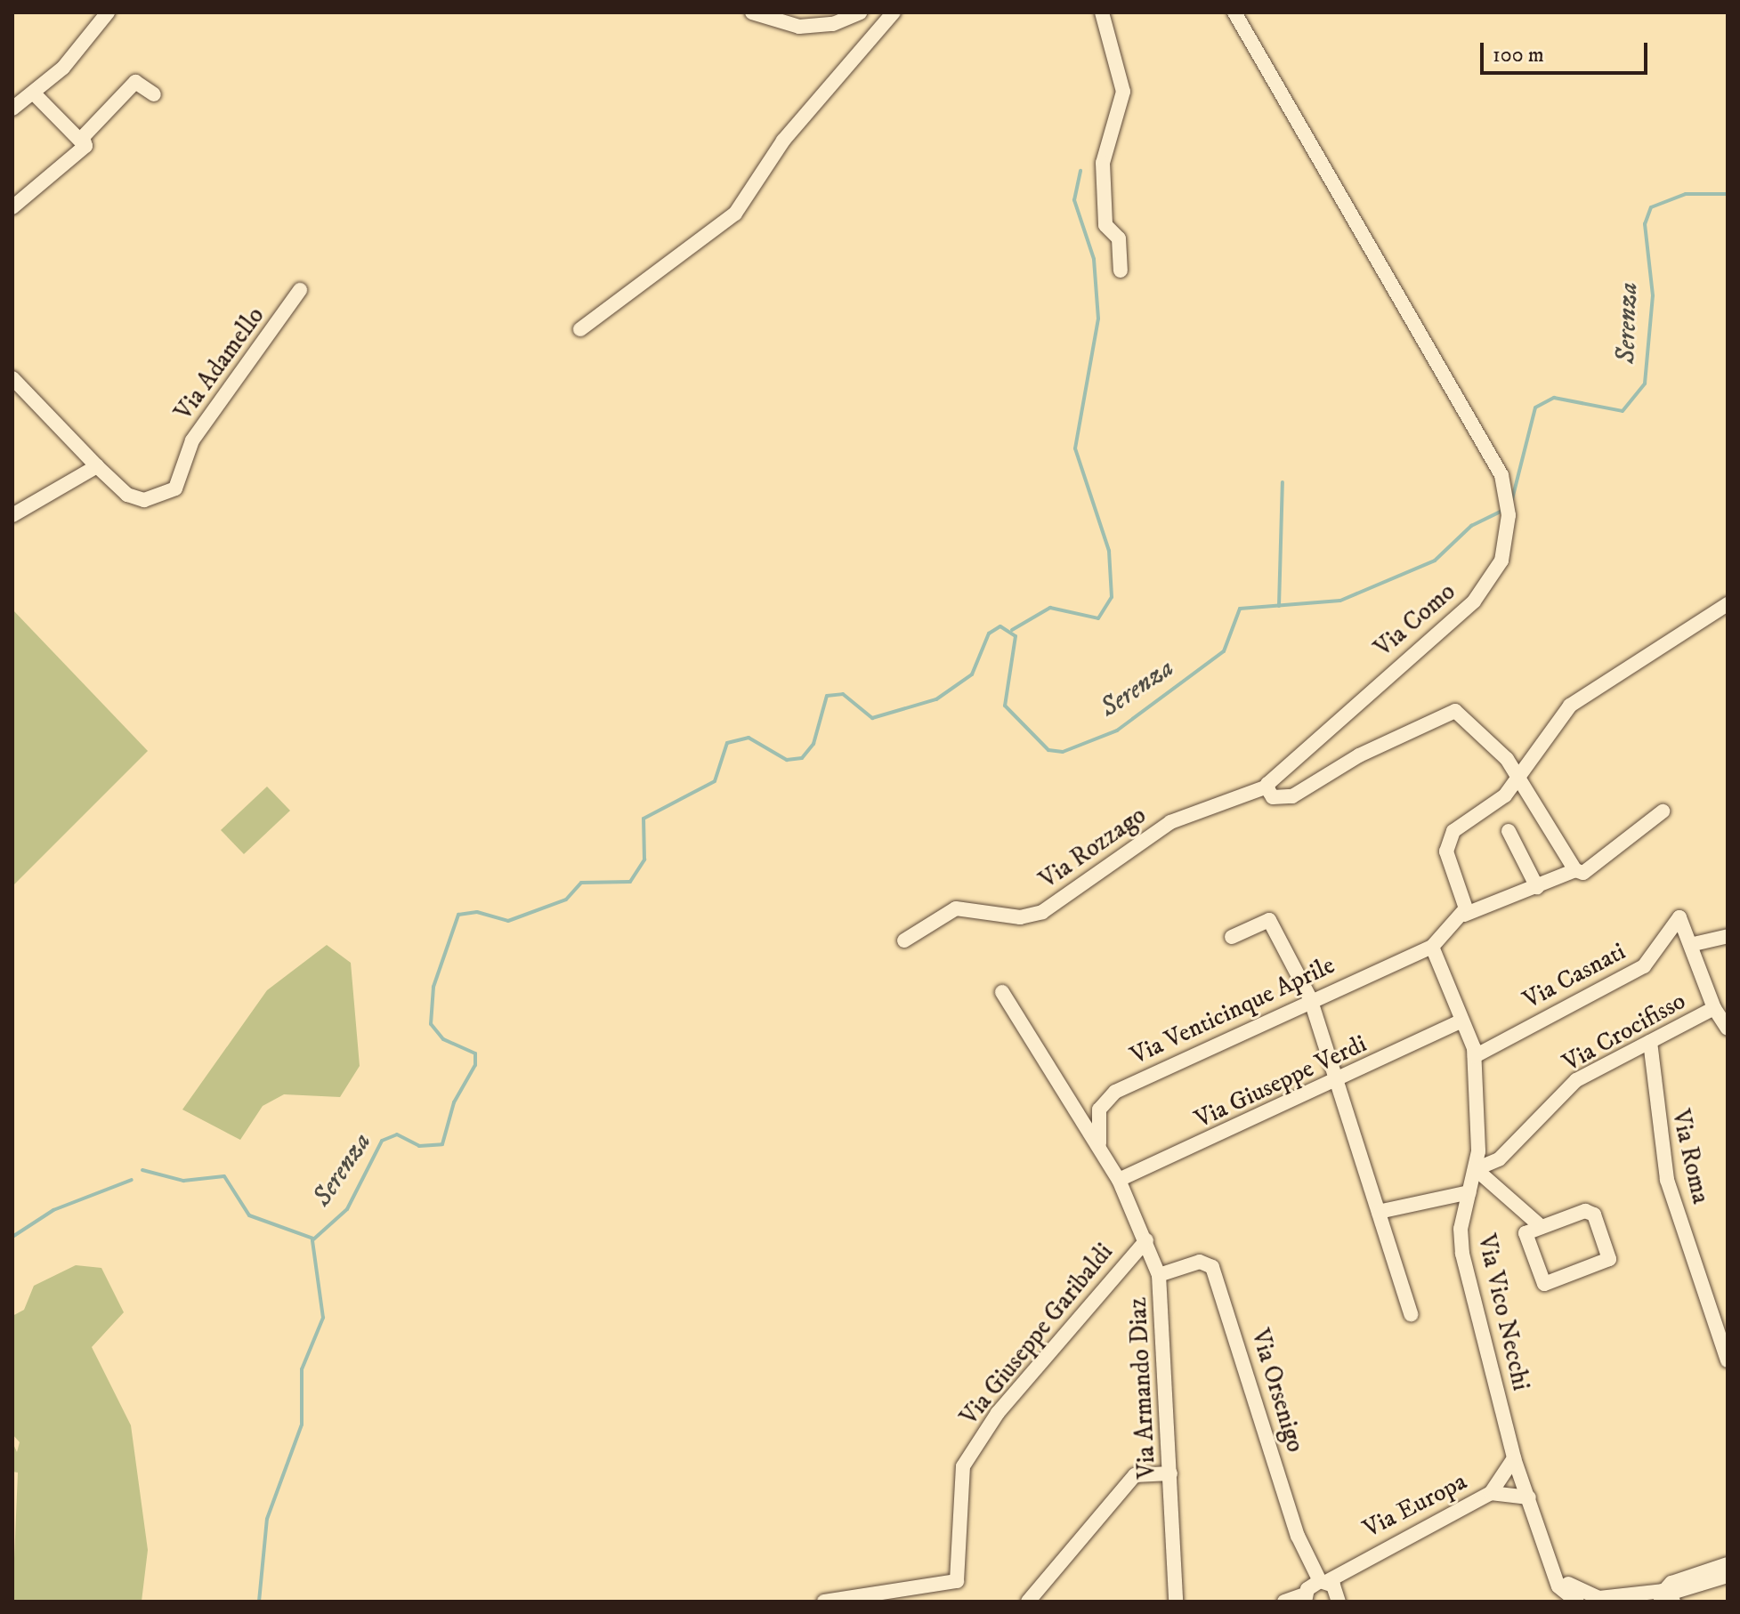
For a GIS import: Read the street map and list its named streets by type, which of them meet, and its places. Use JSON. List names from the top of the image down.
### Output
{
  "streets": {
    "street": [
      "Via Adamello",
      "Via Como",
      "Via Rozzago",
      "Via Casnati",
      "Via Venticinque Aprile",
      "Via Crocifisso",
      "Via Giuseppe Verdi",
      "Via Roma",
      "Via Vico Necchi",
      "Via Giuseppe Garibaldi",
      "Via Armando Diaz",
      "Via Orsenigo",
      "Via Europa"
    ]
  },
  "crossings": [
    ["Via Como", "Via Rozzago"],
    ["Via Casnati", "Via Crocifisso"],
    ["Via Casnati", "Via Vico Necchi"],
    ["Via Venticinque Aprile", "Via Vico Necchi"],
    ["Via Venticinque Aprile", "Via Armando Diaz"],
    ["Via Crocifisso", "Via Roma"],
    ["Via Crocifisso", "Via Vico Necchi"],
    ["Via Giuseppe Verdi", "Via Vico Necchi"],
    ["Via Giuseppe Verdi", "Via Armando Diaz"],
    ["Via Vico Necchi", "Via Europa"],
    ["Via Giuseppe Garibaldi", "Via Armando Diaz"],
    ["Via Armando Diaz", "Via Orsenigo"],
    ["Via Orsenigo", "Via Europa"]
  ],
  "water": ["Serenza"],
  "scale_bar": "100 m"
}
